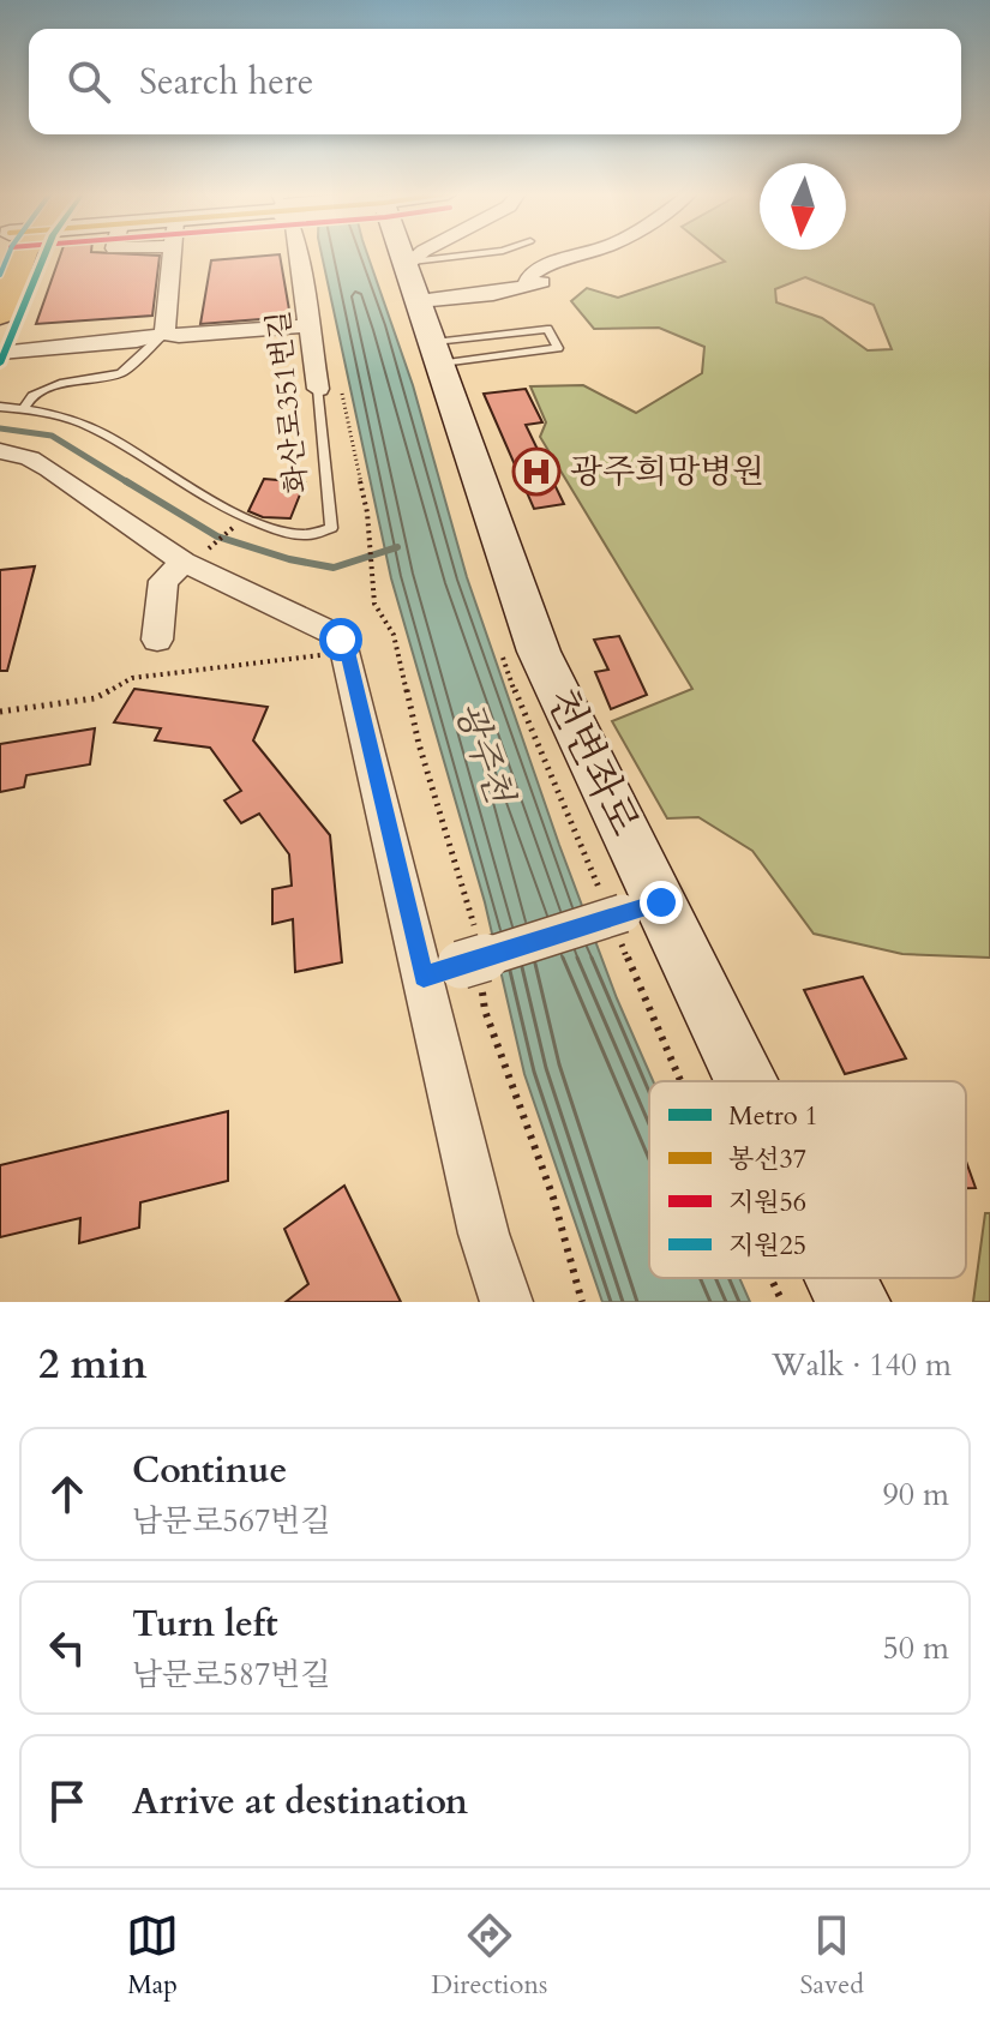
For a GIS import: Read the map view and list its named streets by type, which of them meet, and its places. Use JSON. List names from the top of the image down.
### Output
{
  "streets": {
    "main road": ["천변좌로"],
    "street": ["화산로351번길"]
  },
  "water": ["광주천"],
  "places": {
    "hospital": ["광주희망병원"]
  },
  "lines": ["metro line 1", "transit line 지원25"],
  "legend": [
    "Metro 1",
    "봉선37",
    "지원56",
    "지원25"
  ],
  "north": "bottom",
  "page": {
    "search": "Search here",
    "heading": ["2 min", "Walk · 140 m"],
    "list": [
      ["Continue", "남문로567번길", "90 m"],
      ["Turn left", "남문로587번길", "50 m"],
      "Arrive at destination"
    ],
    "nav": ["Map", "Directions", "Saved"]
  }
}
